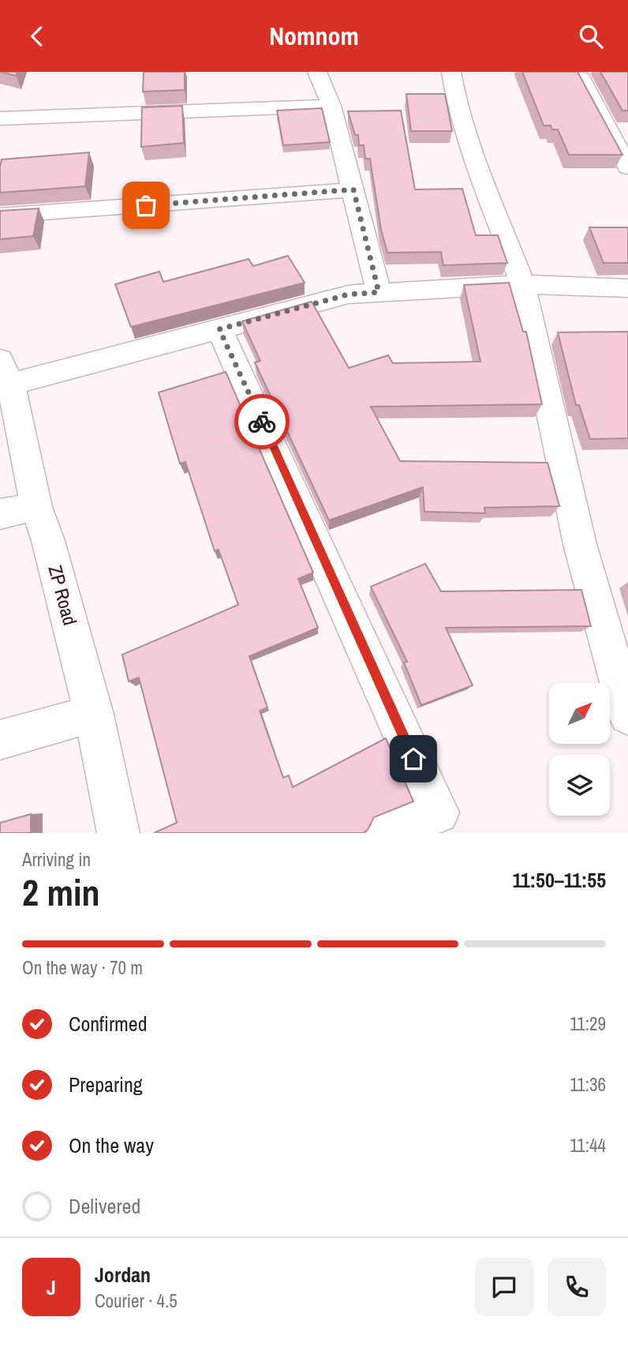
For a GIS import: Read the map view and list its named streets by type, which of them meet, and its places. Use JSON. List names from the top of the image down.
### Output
{
  "streets": {
    "street": ["ZP Road"]
  },
  "north": "top right",
  "page": {
    "header": "Nomnom",
    "heading": ["2 min", "Arriving in", "11:50–11:55"],
    "panel": ["Jordan", "Courier · 4.5"],
    "bar": "On the way · 70 m",
    "list": [
      ["Confirmed", "11:29"],
      ["Preparing", "11:36"],
      ["On the way", "11:44"],
      "Delivered"
    ],
    "round": "J"
  }
}
